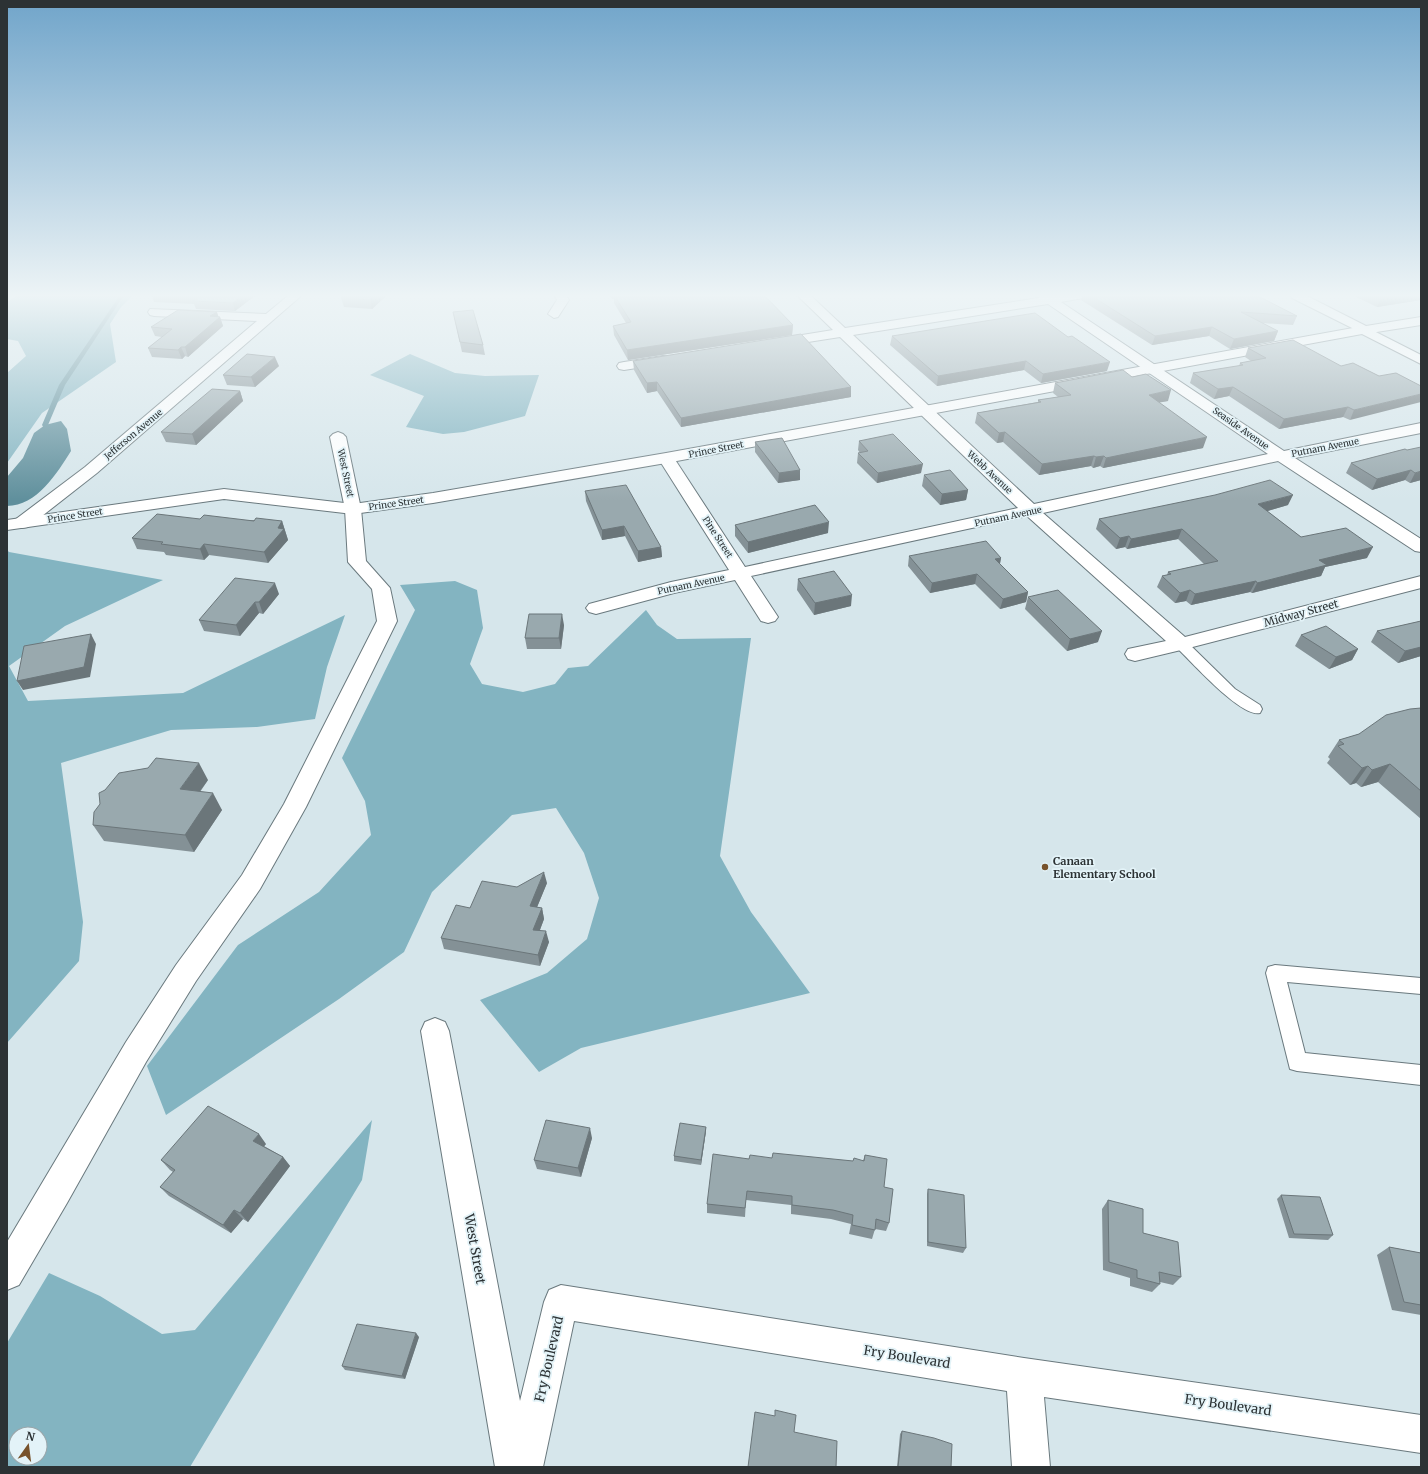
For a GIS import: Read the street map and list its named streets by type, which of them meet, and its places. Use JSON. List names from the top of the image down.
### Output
{
  "streets": {
    "street": [
      "Seaside Avenue",
      "Jefferson Avenue",
      "Putnam Avenue",
      "Prince Street",
      "Webb Avenue",
      "West Street",
      "Pine Street",
      "Midway Street",
      "Fry Boulevard"
    ]
  },
  "crossings": [
    ["Seaside Avenue", "Putnam Avenue"],
    ["Seaside Avenue", "Prince Street"],
    ["Jefferson Avenue", "Prince Street"],
    ["Putnam Avenue", "Webb Avenue"],
    ["Putnam Avenue", "Pine Street"],
    ["Prince Street", "Webb Avenue"],
    ["Prince Street", "West Street"],
    ["Prince Street", "Pine Street"],
    ["Webb Avenue", "Midway Street"]
  ],
  "places": ["Canaan Elementary School"],
  "north": "top"
}
